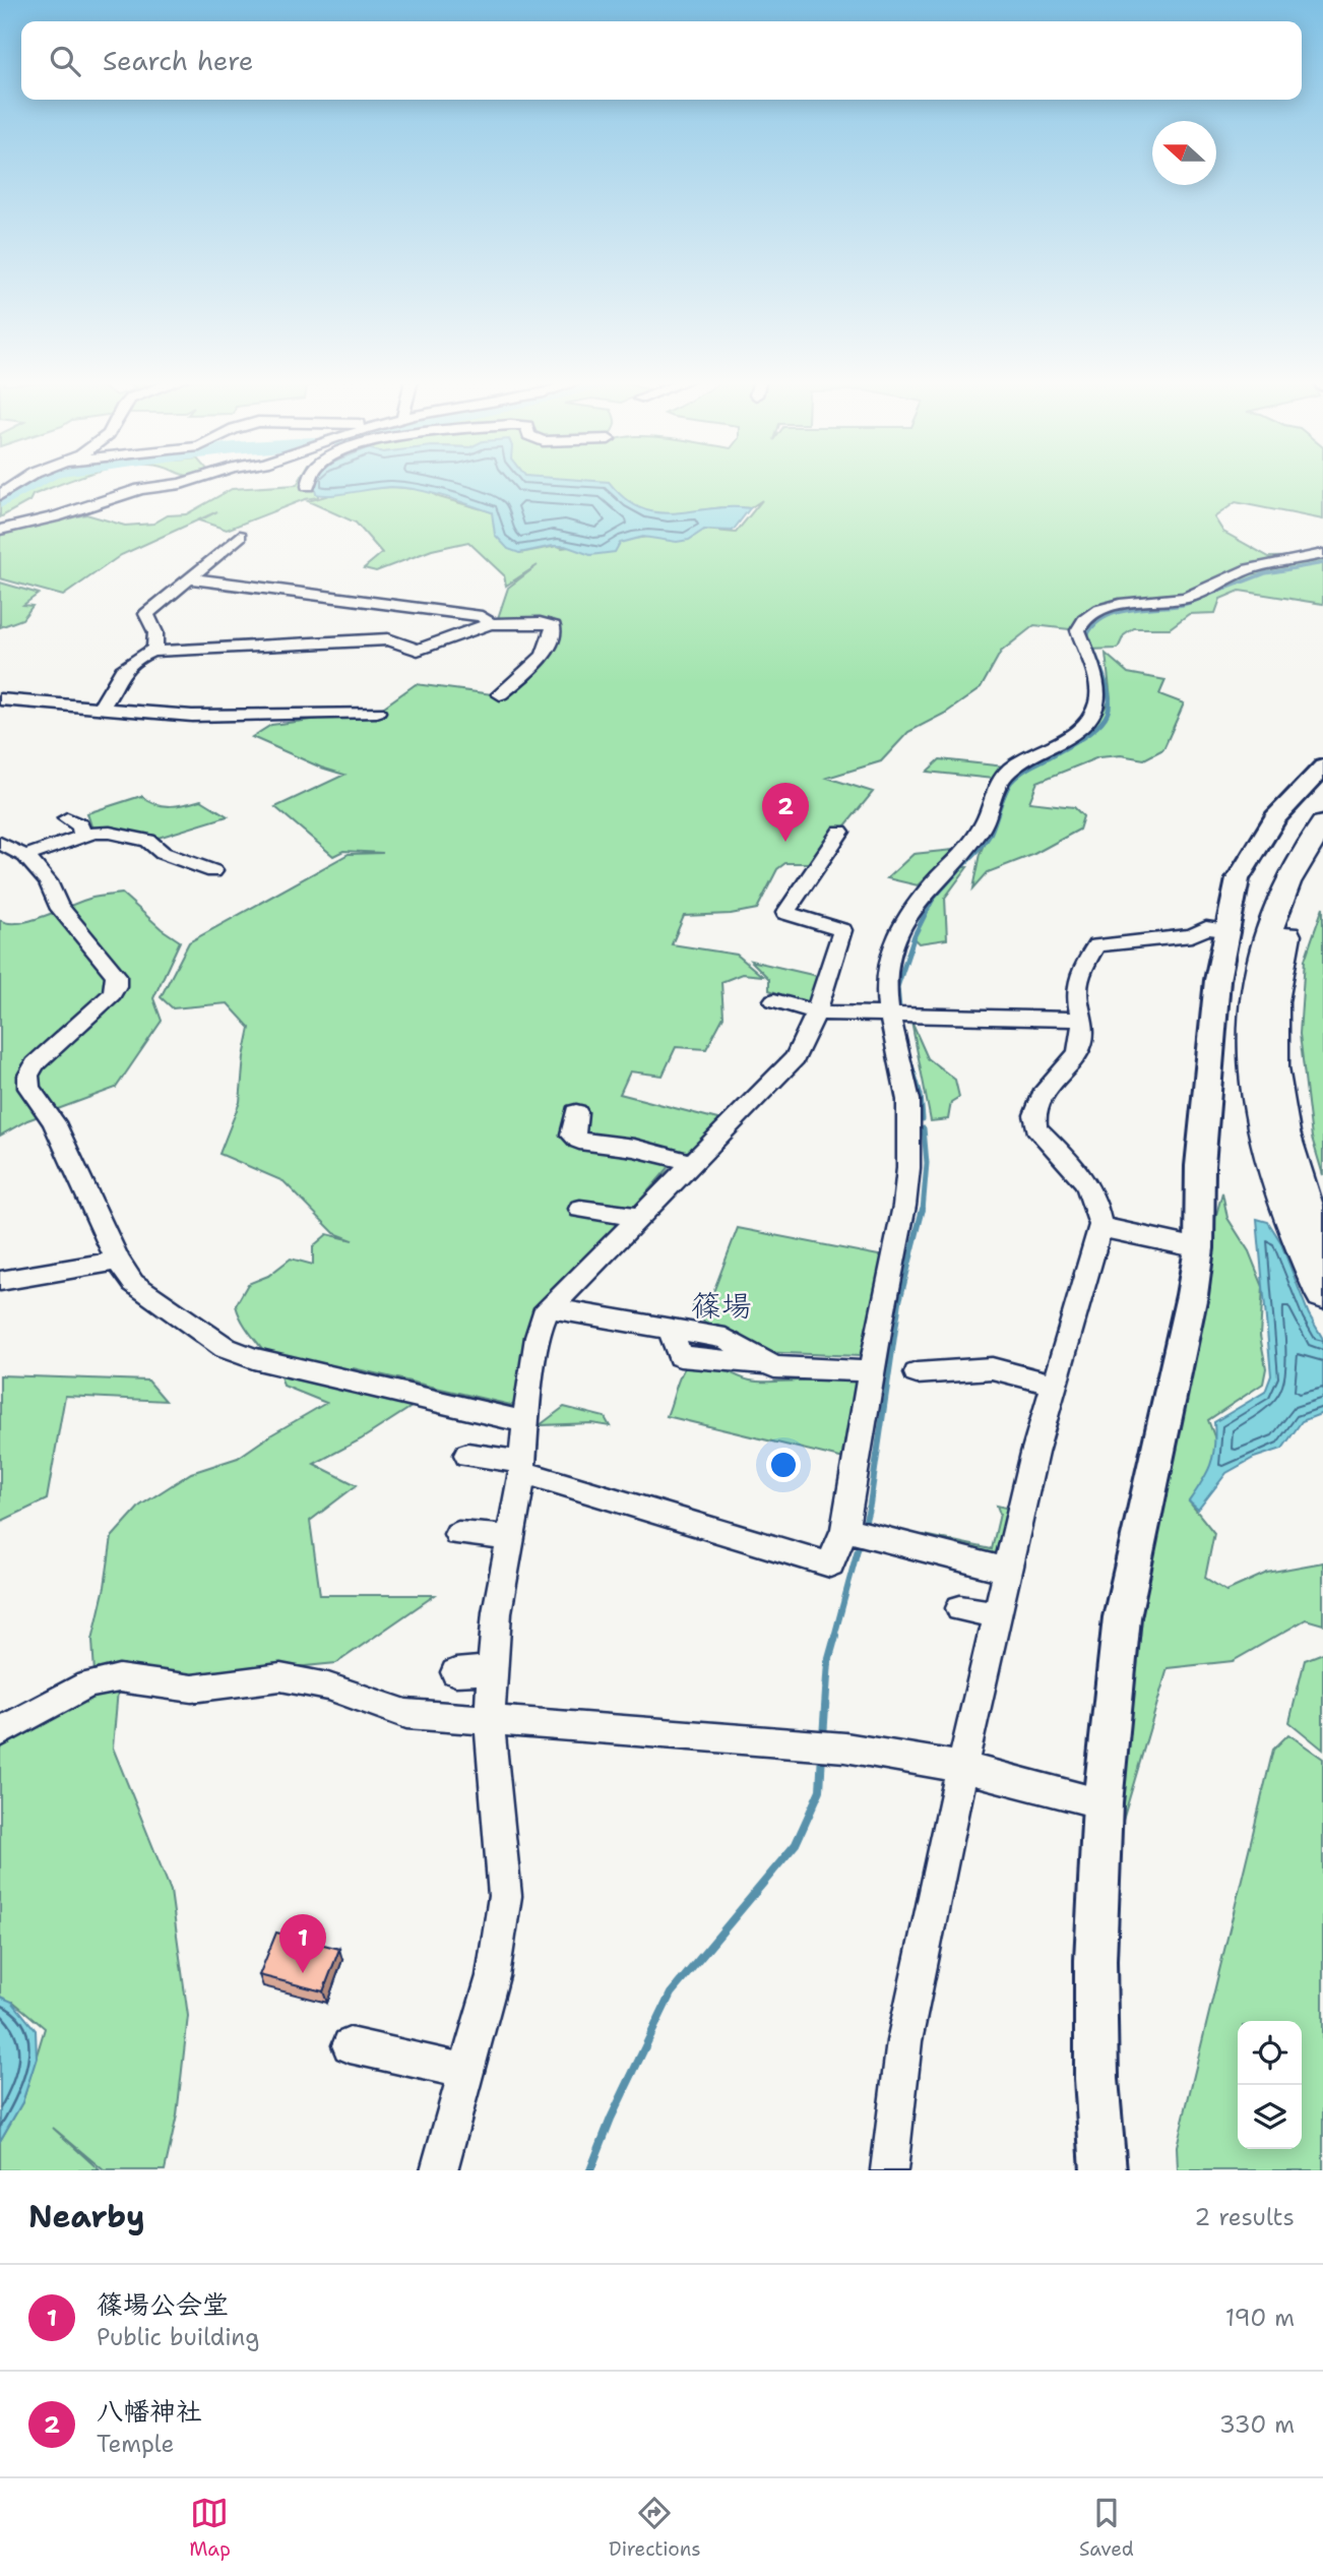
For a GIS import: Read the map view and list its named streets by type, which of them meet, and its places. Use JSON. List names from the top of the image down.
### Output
{
  "districts": ["篠場"],
  "north": "left",
  "page": {
    "search": "Search here",
    "pins": ["2", "1"],
    "heading": ["Nearby", "2 results"],
    "list": [
      {
        "mark": "1",
        "name": "篠場公会堂",
        "note": "Public building",
        "value": "190 m"
      },
      {
        "mark": "2",
        "name": "八幡神社",
        "note": "Temple",
        "value": "330 m"
      }
    ],
    "nav": ["Map", "Directions", "Saved"]
  }
}
